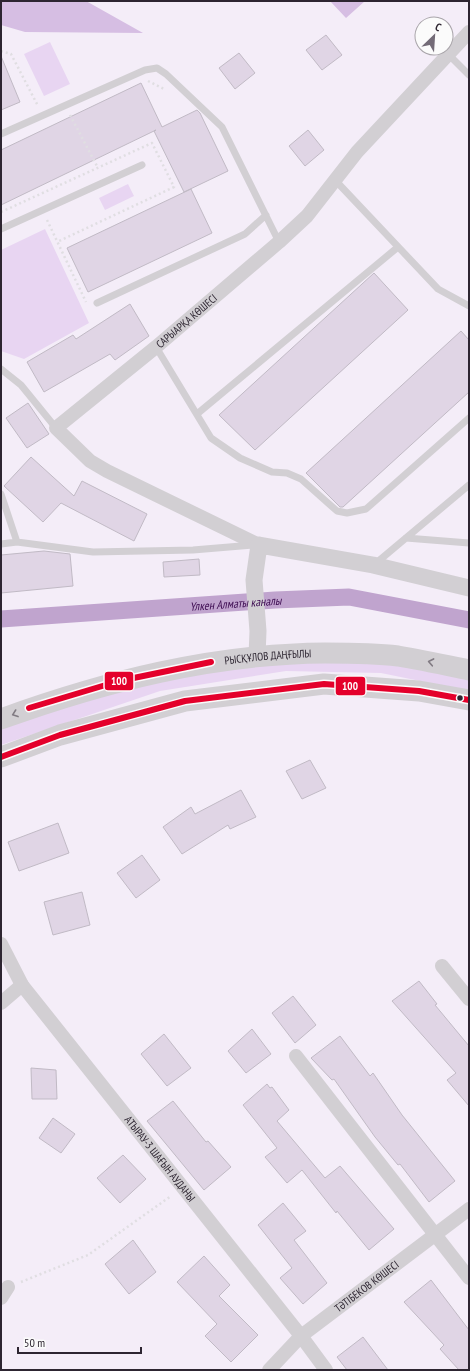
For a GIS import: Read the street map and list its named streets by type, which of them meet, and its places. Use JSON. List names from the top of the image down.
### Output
{
  "streets": {
    "main road": ["РЫСҚҰЛОВ ДАҢҒЫЛЫ"],
    "street": ["САРЫАРҚА КӨШЕСІ", "АТЫРАУ-3 ШАҒЫН АУДАНЫ", "ТӘТІБЕКОВ КӨШЕСІ"]
  },
  "crossings": [
    ["АТЫРАУ-3 ШАҒЫН АУДАНЫ", "ТӘТІБЕКОВ КӨШЕСІ"]
  ],
  "water": ["Үлкен Алматы каналы"],
  "lines": ["transit line 100"],
  "scale_bar": "50 m",
  "north": "top right"
}
